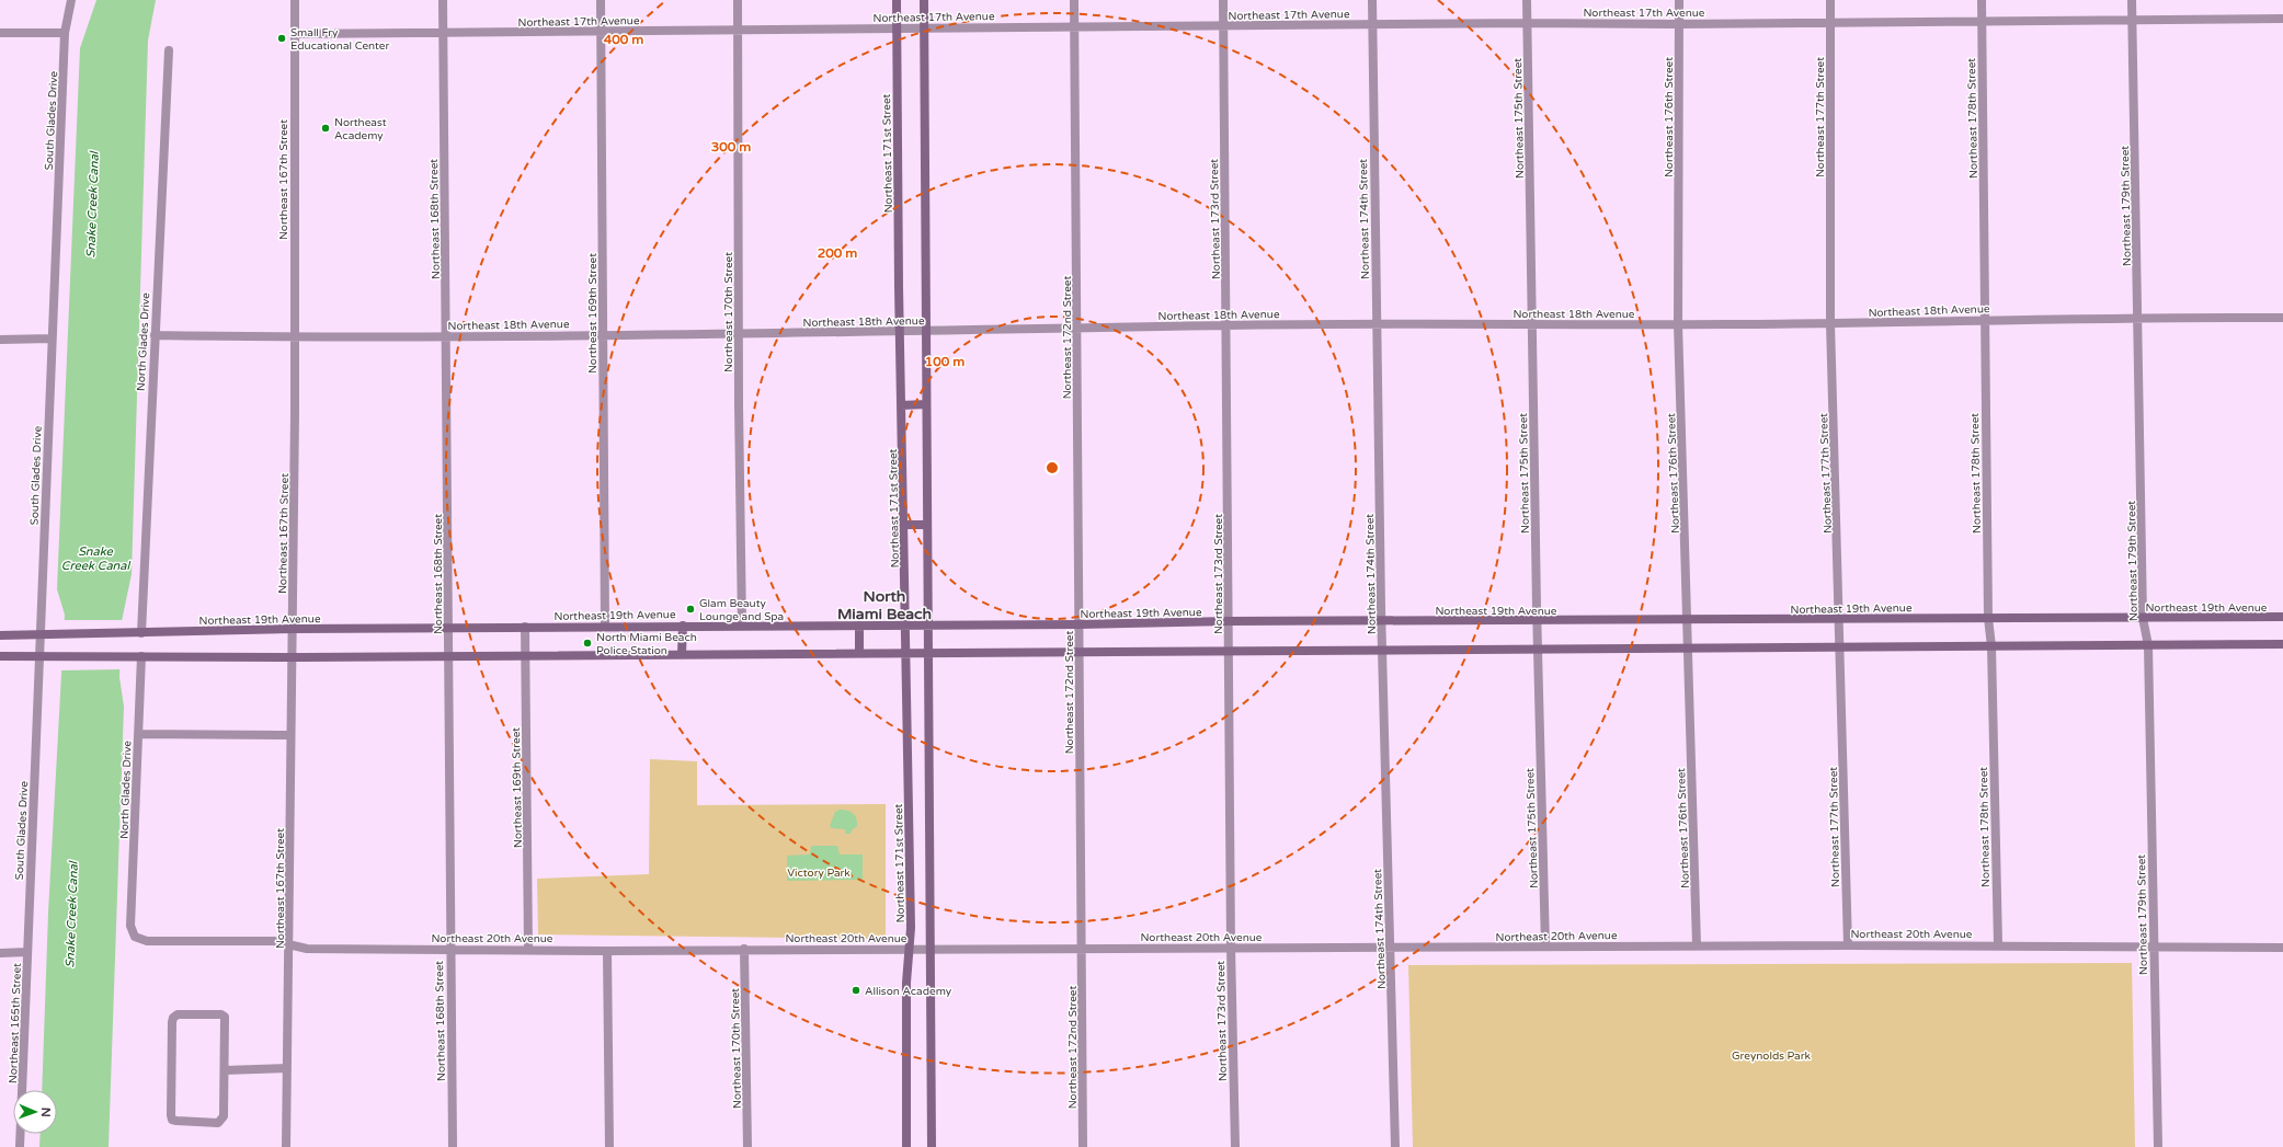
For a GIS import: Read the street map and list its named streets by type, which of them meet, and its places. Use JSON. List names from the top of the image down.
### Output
{
  "streets": {
    "street": [
      "Northeast 17th Avenue",
      "Northeast 176th Street",
      "Northeast 177th Street",
      "Northeast 175th Street",
      "Northeast 178th Street",
      "South Glades Drive",
      "Northeast 171st Street",
      "Northeast 167th Street",
      "Northeast 179th Street",
      "Northeast 168th Street",
      "Northeast 173rd Street",
      "Northeast 174th Street",
      "Northeast 18th Avenue",
      "Northeast 170th Street",
      "Northeast 169th Street",
      "Northeast 172nd Street",
      "North Glades Drive",
      "Northeast 19th Avenue",
      "Northeast 20th Avenue",
      "Northeast 165th Street"
    ]
  },
  "crossings": [
    ["Northeast 17th Avenue", "Northeast 176th Street"],
    ["Northeast 17th Avenue", "Northeast 177th Street"],
    ["Northeast 17th Avenue", "Northeast 175th Street"],
    ["Northeast 17th Avenue", "Northeast 178th Street"],
    ["Northeast 17th Avenue", "Northeast 171st Street"],
    ["Northeast 17th Avenue", "Northeast 167th Street"],
    ["Northeast 17th Avenue", "Northeast 179th Street"],
    ["Northeast 17th Avenue", "Northeast 168th Street"],
    ["Northeast 17th Avenue", "Northeast 173rd Street"],
    ["Northeast 17th Avenue", "Northeast 174th Street"],
    ["Northeast 17th Avenue", "Northeast 170th Street"],
    ["Northeast 17th Avenue", "Northeast 169th Street"],
    ["Northeast 17th Avenue", "Northeast 172nd Street"],
    ["Northeast 176th Street", "Northeast 18th Avenue"],
    ["Northeast 176th Street", "Northeast 19th Avenue"],
    ["Northeast 176th Street", "Northeast 20th Avenue"],
    ["Northeast 177th Street", "Northeast 18th Avenue"],
    ["Northeast 177th Street", "Northeast 19th Avenue"],
    ["Northeast 177th Street", "Northeast 20th Avenue"],
    ["Northeast 175th Street", "Northeast 18th Avenue"],
    ["Northeast 175th Street", "Northeast 19th Avenue"],
    ["Northeast 175th Street", "Northeast 20th Avenue"],
    ["Northeast 178th Street", "Northeast 18th Avenue"],
    ["Northeast 178th Street", "Northeast 19th Avenue"],
    ["Northeast 178th Street", "Northeast 20th Avenue"],
    ["South Glades Drive", "Northeast 19th Avenue"],
    ["South Glades Drive", "Northeast 165th Street"],
    ["Northeast 171st Street", "Northeast 18th Avenue"],
    ["Northeast 171st Street", "Northeast 19th Avenue"],
    ["Northeast 171st Street", "Northeast 20th Avenue"],
    ["Northeast 167th Street", "Northeast 18th Avenue"],
    ["Northeast 167th Street", "Northeast 19th Avenue"],
    ["Northeast 167th Street", "Northeast 20th Avenue"],
    ["Northeast 179th Street", "Northeast 18th Avenue"],
    ["Northeast 179th Street", "Northeast 19th Avenue"],
    ["Northeast 179th Street", "Northeast 20th Avenue"],
    ["Northeast 168th Street", "Northeast 18th Avenue"],
    ["Northeast 168th Street", "Northeast 19th Avenue"],
    ["Northeast 168th Street", "Northeast 20th Avenue"],
    ["Northeast 173rd Street", "Northeast 18th Avenue"],
    ["Northeast 173rd Street", "Northeast 19th Avenue"],
    ["Northeast 173rd Street", "Northeast 20th Avenue"],
    ["Northeast 174th Street", "Northeast 18th Avenue"],
    ["Northeast 174th Street", "Northeast 19th Avenue"],
    ["Northeast 174th Street", "Northeast 20th Avenue"],
    ["Northeast 18th Avenue", "Northeast 170th Street"],
    ["Northeast 18th Avenue", "Northeast 169th Street"],
    ["Northeast 18th Avenue", "Northeast 172nd Street"],
    ["Northeast 18th Avenue", "North Glades Drive"],
    ["Northeast 170th Street", "Northeast 19th Avenue"],
    ["Northeast 170th Street", "Northeast 20th Avenue"],
    ["Northeast 169th Street", "Northeast 19th Avenue"],
    ["Northeast 169th Street", "Northeast 20th Avenue"],
    ["Northeast 172nd Street", "Northeast 19th Avenue"],
    ["Northeast 172nd Street", "Northeast 20th Avenue"],
    ["North Glades Drive", "Northeast 19th Avenue"],
    ["North Glades Drive", "Northeast 20th Avenue"]
  ],
  "districts": ["North Miami Beach"],
  "water": ["Snake Creek Canal"],
  "parks": ["Victory Park", "Greynolds Park"],
  "places": [
    "Small Fry Educational Center",
    "Northeast Academy",
    "Glam Beauty Lounge and Spa",
    "North Miami Beach Police Station",
    "Allison Academy"
  ],
  "north": "right",
  "rings": [
    "400 m",
    "300 m",
    "200 m",
    "100 m"
  ]
}
